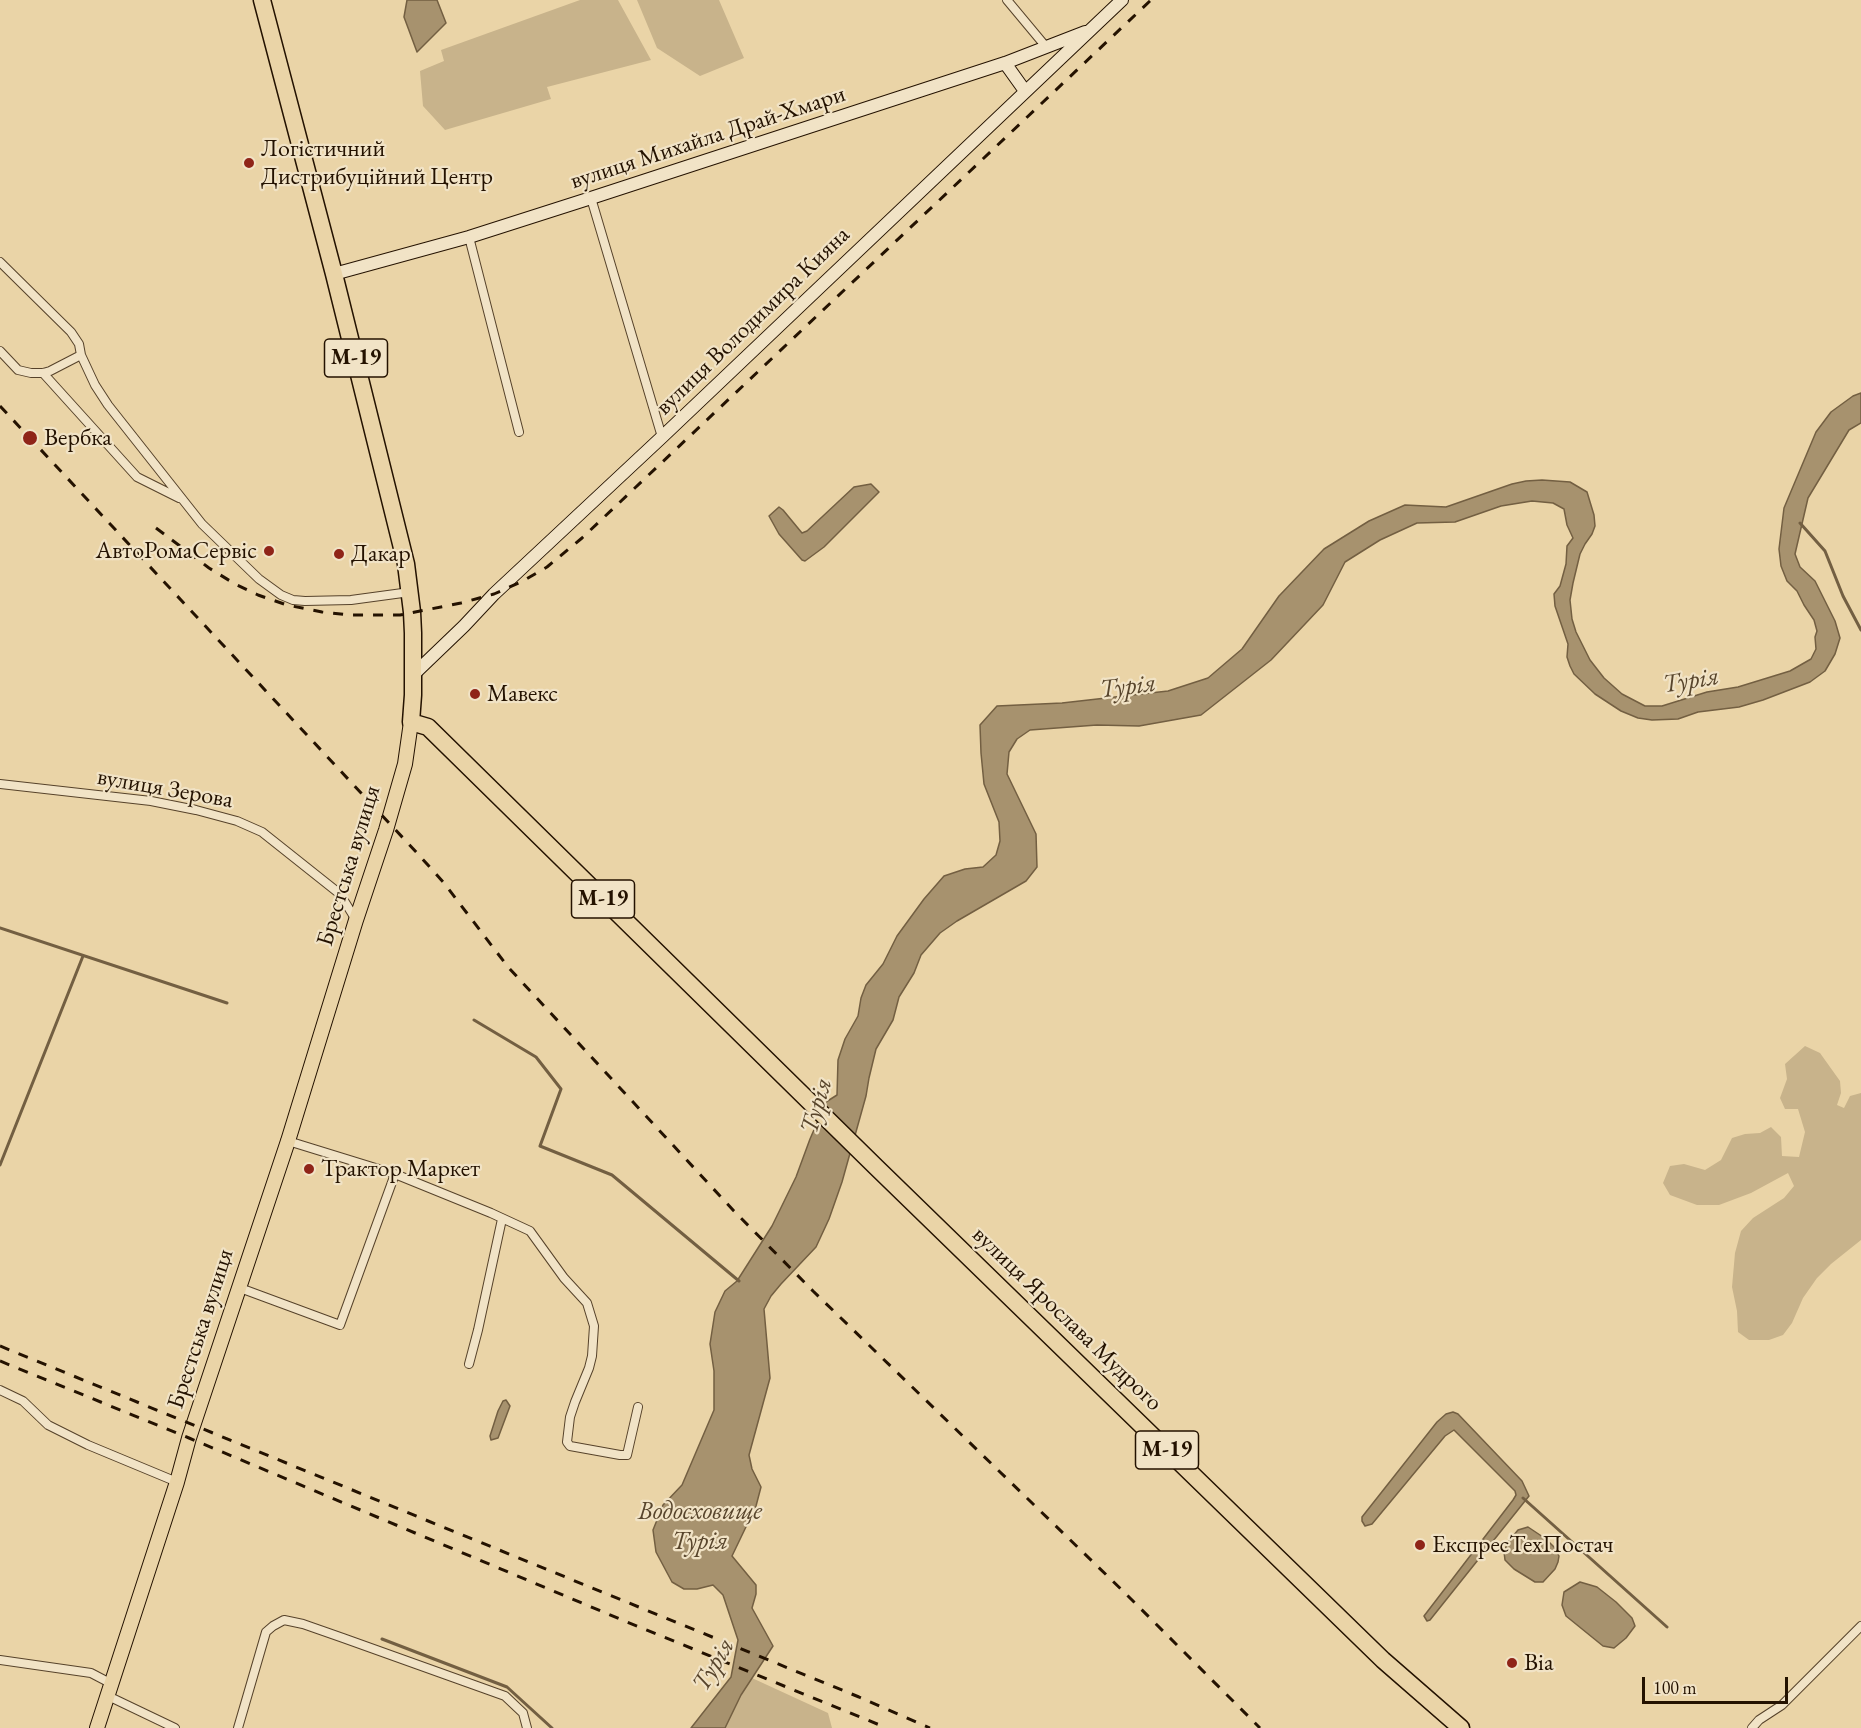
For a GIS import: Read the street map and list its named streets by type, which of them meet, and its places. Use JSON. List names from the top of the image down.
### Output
{
  "streets": {
    "highway": ["М-19", "Брестська вулиця", "вулиця Ярослава Мудрого"],
    "main road": ["вулиця Михайла Драй-Хмари", "вулиця Володимира Кияна"],
    "street": ["вулиця Зерова"]
  },
  "crossings": [
    ["вулиця Михайла Драй-Хмари", "вулиця Володимира Кияна"],
    ["вулиця Михайла Драй-Хмари", "Брестська вулиця"],
    ["вулиця Володимира Кияна", "Брестська вулиця"],
    ["вулиця Зерова", "Брестська вулиця"],
    ["Брестська вулиця", "вулиця Ярослава Мудрого"]
  ],
  "water": ["Турія", "Водосховище Турія"],
  "places": [
    "Логістичний Дистрибуційний Центр",
    "Вербка",
    "АвтоРомаСервіс",
    "Дакар",
    "Мавекс",
    "Трактор Маркет",
    "ЕкспресТехПостач",
    "Віа"
  ],
  "scale_bar": "100 m"
}
